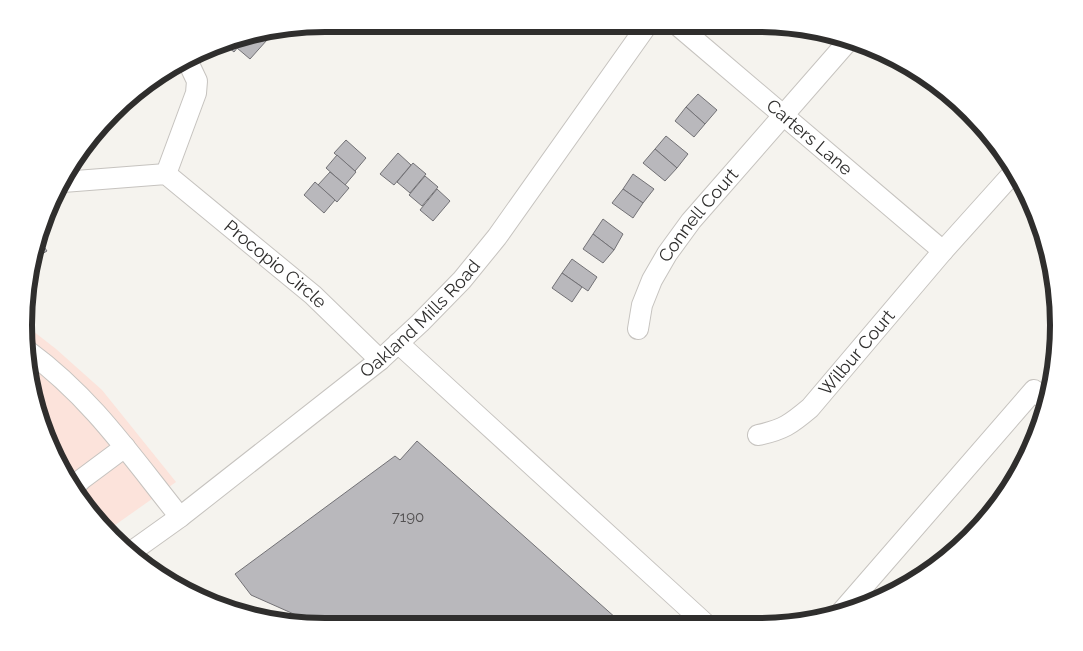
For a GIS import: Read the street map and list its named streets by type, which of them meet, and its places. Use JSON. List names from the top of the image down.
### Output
{
  "streets": {
    "street": [
      "Carters Lane",
      "Connell Court",
      "Procopio Circle",
      "Oakland Mills Road",
      "Wilbur Court"
    ]
  },
  "crossings": [
    ["Carters Lane", "Connell Court"],
    ["Carters Lane", "Wilbur Court"],
    ["Procopio Circle", "Oakland Mills Road"]
  ],
  "house_numbers": ["7190"]
}
